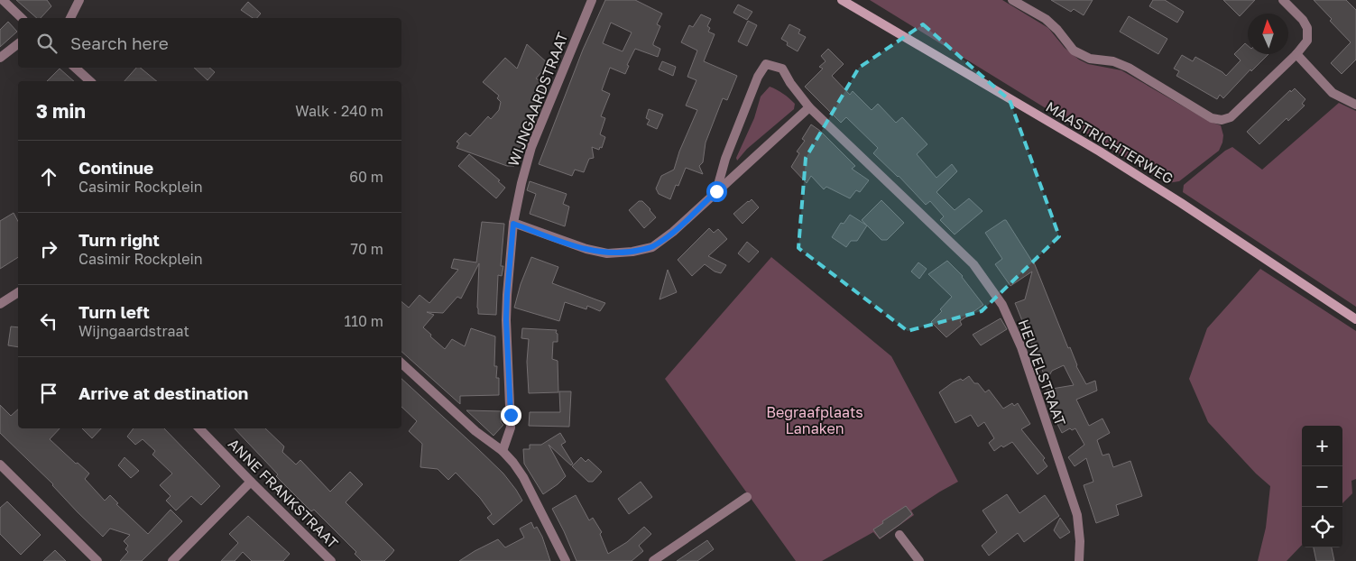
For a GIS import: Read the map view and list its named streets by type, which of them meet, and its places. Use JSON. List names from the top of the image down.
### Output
{
  "streets": {
    "main road": ["MAASTRICHTERWEG"],
    "street": ["WIJNGAARDSTRAAT", "HEUVELSTRAAT", "ANNE FRANKSTRAAT"]
  },
  "parks": ["Begraafplaats Lanaken"],
  "north": "top",
  "page": {
    "search": "Search here",
    "heading": ["3 min", "Walk · 240 m"],
    "list": [
      ["Continue", "Casimir Rockplein", "60 m"],
      ["Turn right", "Casimir Rockplein", "70 m"],
      ["Turn left", "Wijngaardstraat", "110 m"],
      "Arrive at destination"
    ],
    "map_buttons": ["+", "−"]
  }
}
